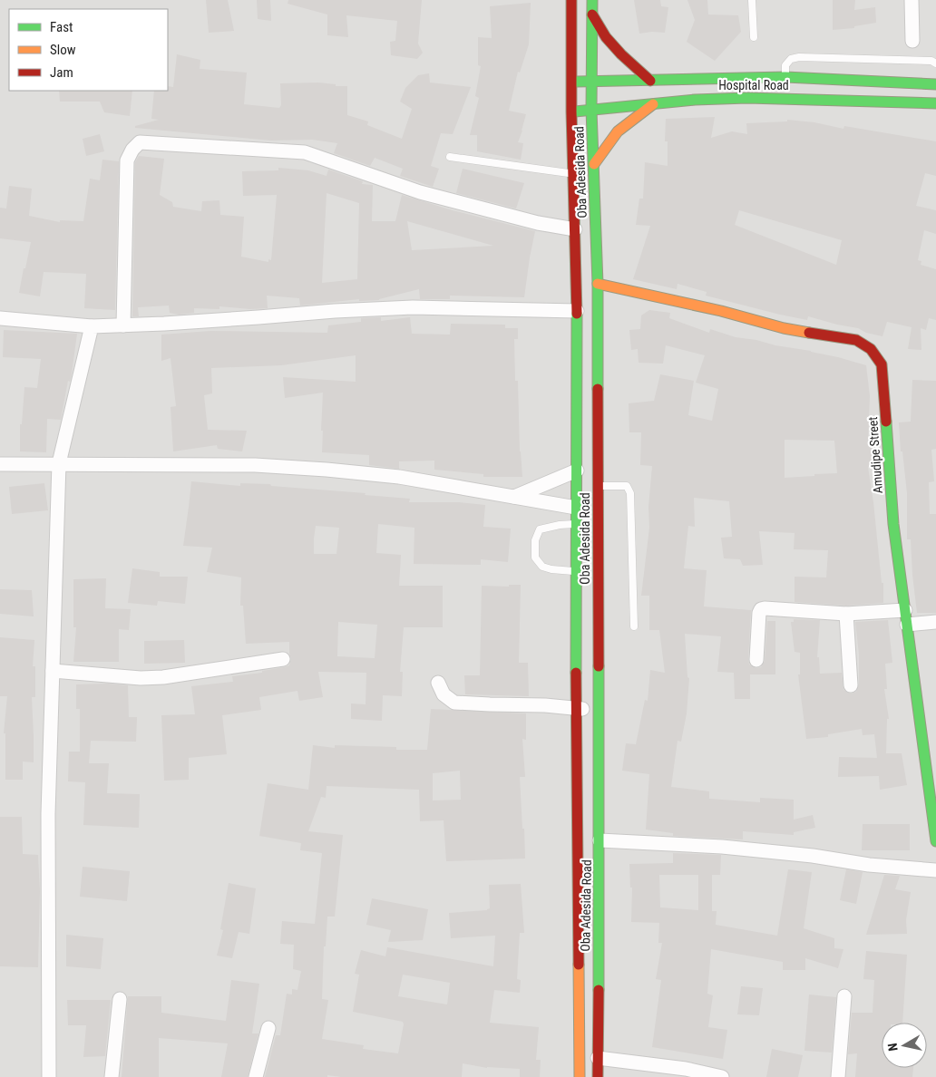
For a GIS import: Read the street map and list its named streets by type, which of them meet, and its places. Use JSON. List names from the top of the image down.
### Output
{
  "streets": {
    "main road": ["Hospital Road", "Oba Adesida Road", "Amudipe Street"]
  },
  "crossings": [
    ["Hospital Road", "Oba Adesida Road"],
    ["Oba Adesida Road", "Amudipe Street"]
  ],
  "legend": ["Fast", "Slow", "Jam"],
  "north": "left"
}
